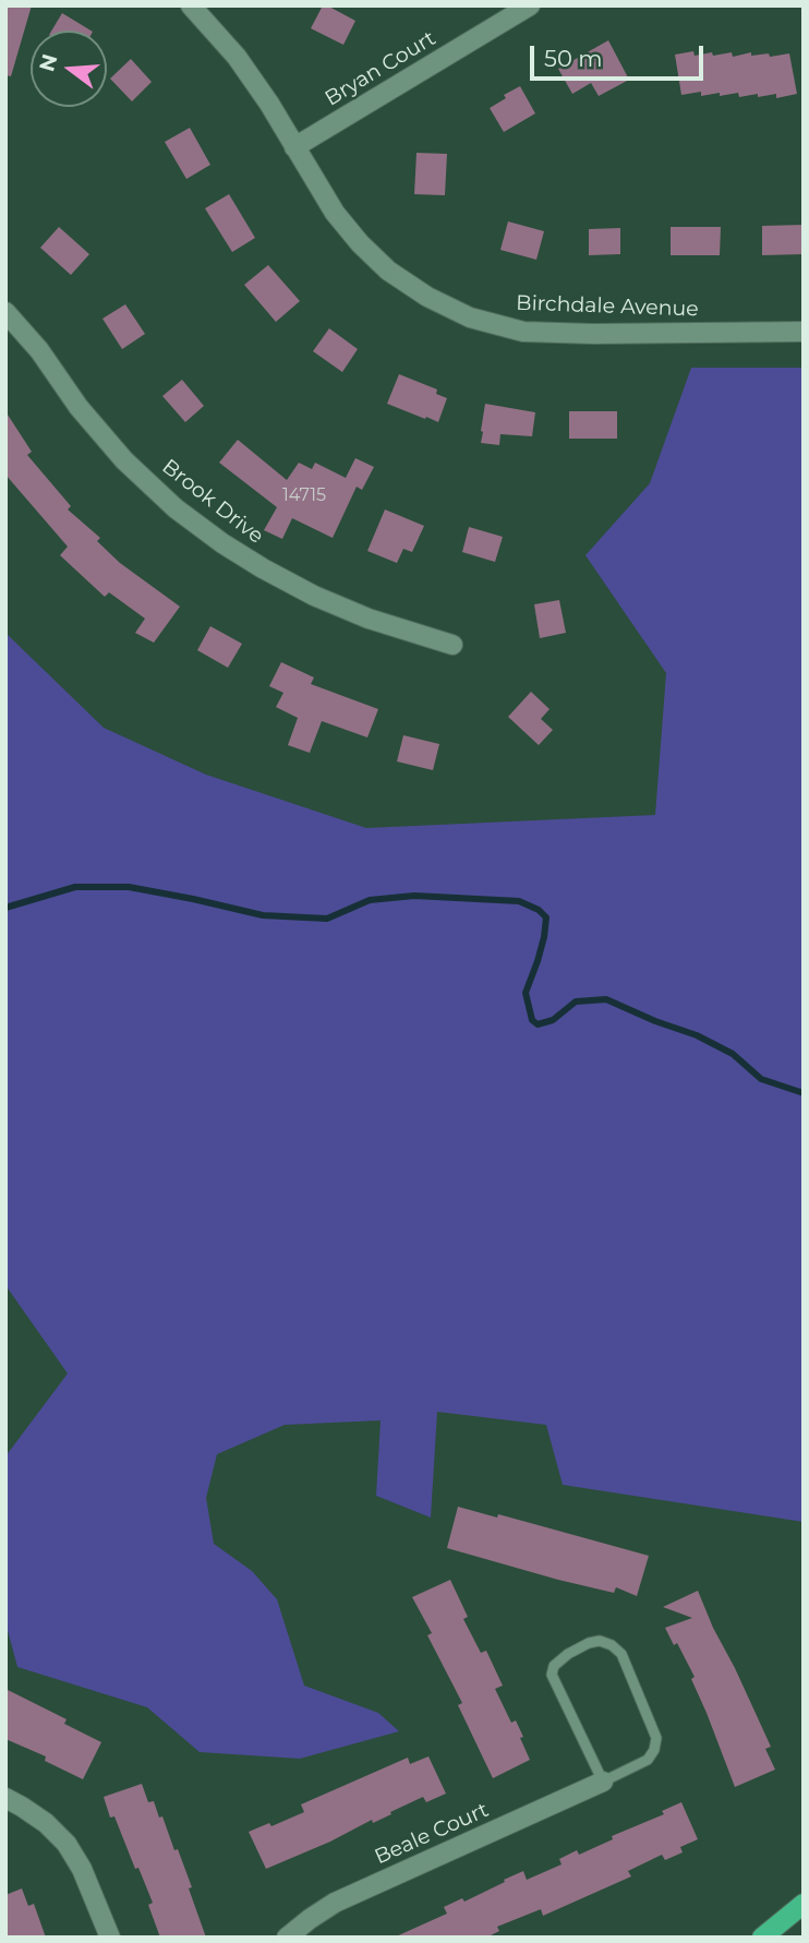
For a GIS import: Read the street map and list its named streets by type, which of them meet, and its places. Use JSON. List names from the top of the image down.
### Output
{
  "streets": {
    "street": [
      "Bryan Court",
      "Birchdale Avenue",
      "Brook Drive",
      "Beale Court"
    ]
  },
  "crossings": [
    ["Bryan Court", "Birchdale Avenue"]
  ],
  "house_numbers": ["14715"],
  "scale_bar": "50 m",
  "north": "left"
}
